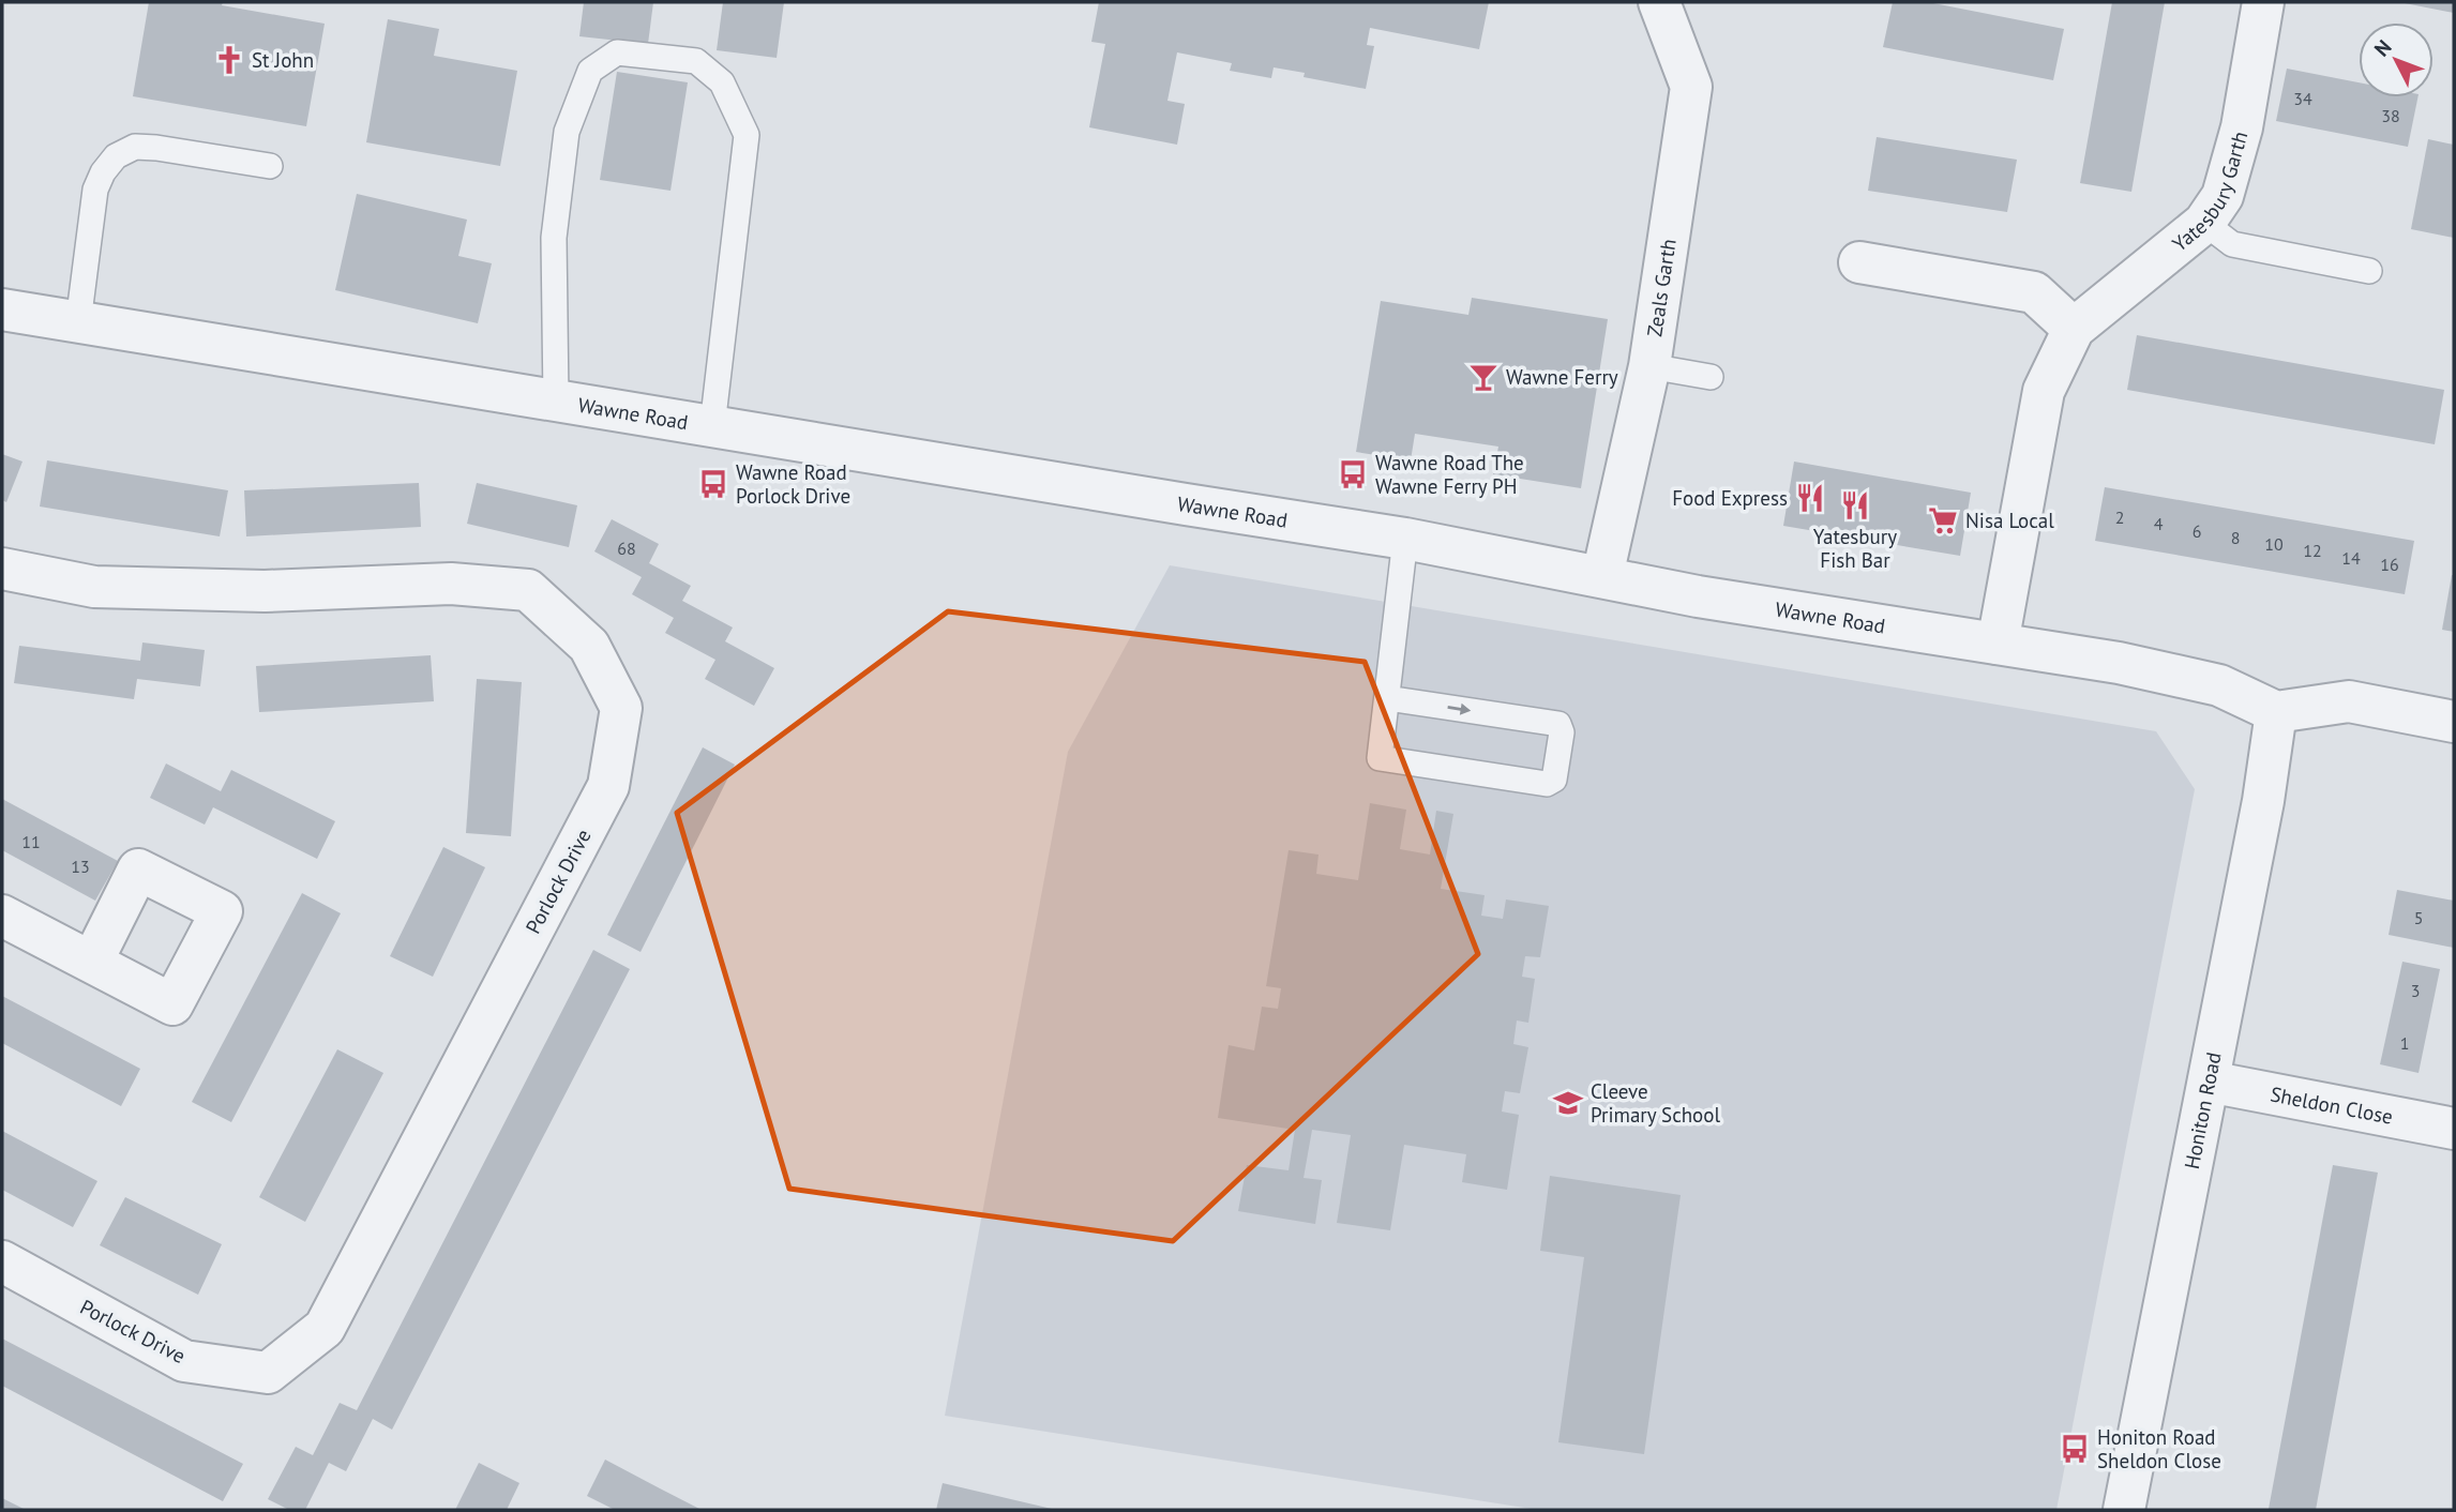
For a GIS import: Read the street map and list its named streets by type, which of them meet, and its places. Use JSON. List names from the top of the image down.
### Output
{
  "streets": {
    "street": [
      "Yatesbury Garth",
      "Zeals Garth",
      "Wawne Road",
      "Porlock Drive",
      "Sheldon Close",
      "Honiton Road"
    ]
  },
  "crossings": [
    ["Yatesbury Garth", "Wawne Road"],
    ["Zeals Garth", "Wawne Road"],
    ["Wawne Road", "Honiton Road"],
    ["Sheldon Close", "Honiton Road"]
  ],
  "places": {
    "church": ["St John"],
    "bar": ["Wawne Ferry"],
    "bus stop": ["Wawne Road The Wawne Ferry PH", "Wawne Road Porlock Drive", "Honiton Road Sheldon Close"],
    "restaurant": ["Food Express", "Yatesbury Fish Bar"],
    "supermarket": ["Nisa Local"],
    "school or university": ["Cleeve Primary School"]
  },
  "house_numbers": [
    "34",
    "38",
    "2",
    "4",
    "6",
    "8",
    "10",
    "68",
    "12",
    "14",
    "16",
    "11",
    "13",
    "5",
    "3",
    "1"
  ],
  "north": "top left"
}
